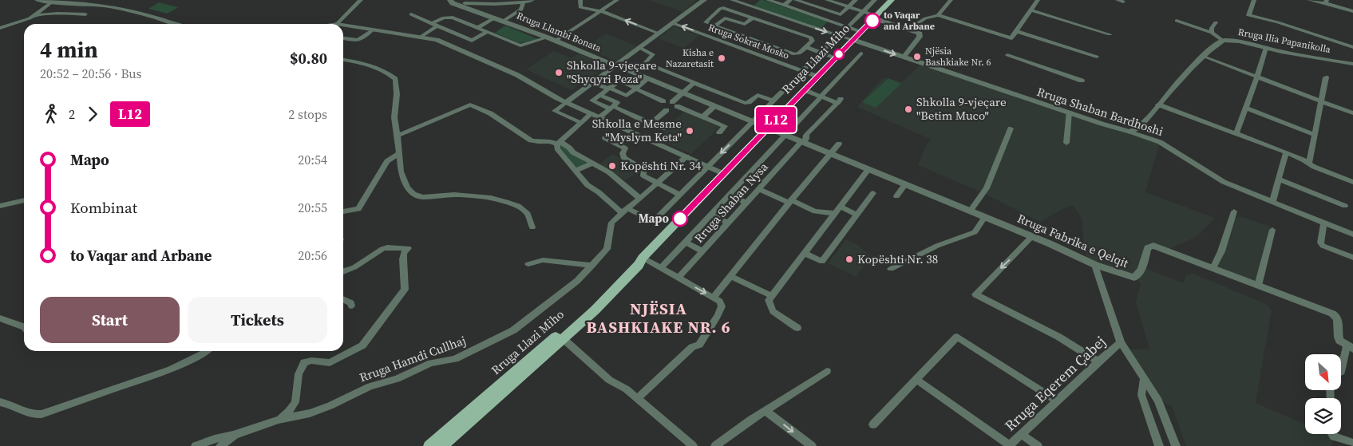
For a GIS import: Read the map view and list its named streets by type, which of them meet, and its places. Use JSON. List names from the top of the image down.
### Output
{
  "streets": {
    "main road": ["Rruga Llazi Miho"],
    "street": [
      "Rruga Llambi Bonata",
      "Rruga Ilia Papanikolla",
      "Rruga Sokrat Mosko",
      "Rruga Shaban Bardhoshi",
      "Rruga Shaban Nysa",
      "Rruga Fabrika e Qelqit",
      "Rruga Hamdi Cullhaj",
      "Rruga Eqerem Çabej"
    ]
  },
  "crossings": [
    ["Rruga Llambi Bonata", "Rruga Llazi Miho"],
    ["Rruga Llambi Bonata", "Rruga Fabrika e Qelqit"],
    ["Rruga Ilia Papanikolla", "Rruga Shaban Bardhoshi"],
    ["Rruga Sokrat Mosko", "Rruga Llazi Miho"],
    ["Rruga Llazi Miho", "Rruga Shaban Bardhoshi"],
    ["Rruga Llazi Miho", "Rruga Fabrika e Qelqit"],
    ["Rruga Shaban Nysa", "Rruga Fabrika e Qelqit"]
  ],
  "districts": ["NJËSIA BASHKIAKE NR. 6"],
  "places": [
    "to Vaqar and Arbane",
    "Njësia Bashkiake Nr. 6",
    "Kisha e Nazaretasit",
    "Shkolla 9-vjeçare \"Shyqyri Peza\"",
    "Shkolla 9-vjeçare \"Betim Muco\"",
    "Shkolla e Mesme \"Myslym Keta\"",
    "Kopështi Nr. 34",
    "Mapo",
    "Kopështi Nr. 38"
  ],
  "lines": ["bus line L12"],
  "north": "bottom right",
  "page": {
    "on_map": "L12",
    "heading": ["4 min", "20:52 – 20:56 · Bus", "$0.80"],
    "legs": ["2", "L12", "2 stops"],
    "list": [
      {
        "name": "Mapo",
        "value": "20:54"
      },
      {
        "name": "Kombinat",
        "value": "20:55"
      },
      {
        "name": "to Vaqar and Arbane",
        "value": "20:56"
      }
    ],
    "buttons": ["Start", "Tickets"]
  }
}
